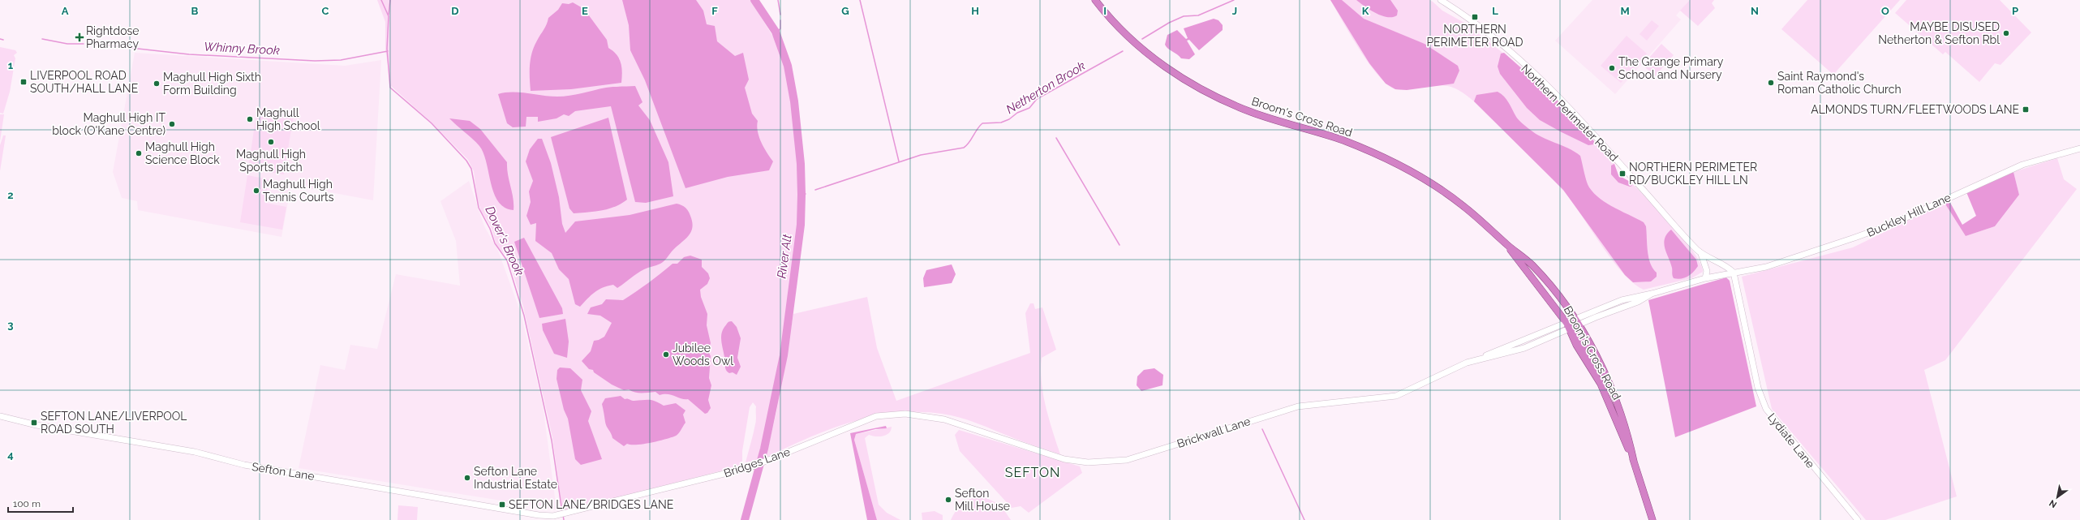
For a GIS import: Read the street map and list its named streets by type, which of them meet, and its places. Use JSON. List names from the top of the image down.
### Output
{
  "streets": {
    "highway": ["Broom's Cross Road"],
    "main road": [
      "Northern Perimeter Road",
      "Buckley Hill Lane",
      "Brickwall Lane",
      "Lydiate Lane",
      "Bridges Lane",
      "Sefton Lane"
    ]
  },
  "crossings": [
    ["Northern Perimeter Road", "Buckley Hill Lane"],
    ["Northern Perimeter Road", "Brickwall Lane"],
    ["Northern Perimeter Road", "Lydiate Lane"],
    ["Broom's Cross Road", "Brickwall Lane"],
    ["Buckley Hill Lane", "Brickwall Lane"],
    ["Buckley Hill Lane", "Lydiate Lane"],
    ["Brickwall Lane", "Lydiate Lane"],
    ["Brickwall Lane", "Bridges Lane"],
    ["Bridges Lane", "Sefton Lane"]
  ],
  "districts": ["SEFTON"],
  "water": [
    "Whinny Brook",
    "Netherton Brook",
    "Dover's Brook",
    "River Alt"
  ],
  "places": {
    "transit": [
      "NORTHERN PERIMETER ROAD",
      "LIVERPOOL ROAD SOUTH/HALL LANE",
      "ALMONDS TURN/FLEETWOODS LANE",
      "NORTHERN PERIMETER RD/BUCKLEY HILL LN",
      "SEFTON LANE/LIVERPOOL ROAD SOUTH",
      "SEFTON LANE/BRIDGES LANE"
    ],
    "other": [
      "MAYBE DISUSED Netherton & Sefton Rbl",
      "The Grange Primary School and Nursery",
      "Saint Raymond's Roman Catholic Church",
      "Maghull High Sixth Form Building",
      "Maghull High School",
      "Maghull High IT block (O'Kane Centre)",
      "Maghull High Sports pitch",
      "Maghull High Science Block",
      "Maghull High Tennis Courts",
      "Jubilee Woods Owl",
      "Sefton Lane Industrial Estate",
      "Sefton Mill House"
    ],
    "health": ["Rightdose Pharmacy"]
  },
  "scale_bar": "100 m",
  "north": "bottom left",
  "grid": {
    "columns": [
      "A",
      "B",
      "C",
      "D",
      "E",
      "F",
      "G",
      "H",
      "I",
      "J",
      "K",
      "L",
      "M",
      "N",
      "O",
      "P"
    ],
    "rows": [
      "1",
      "2",
      "3",
      "4"
    ]
  }
}
